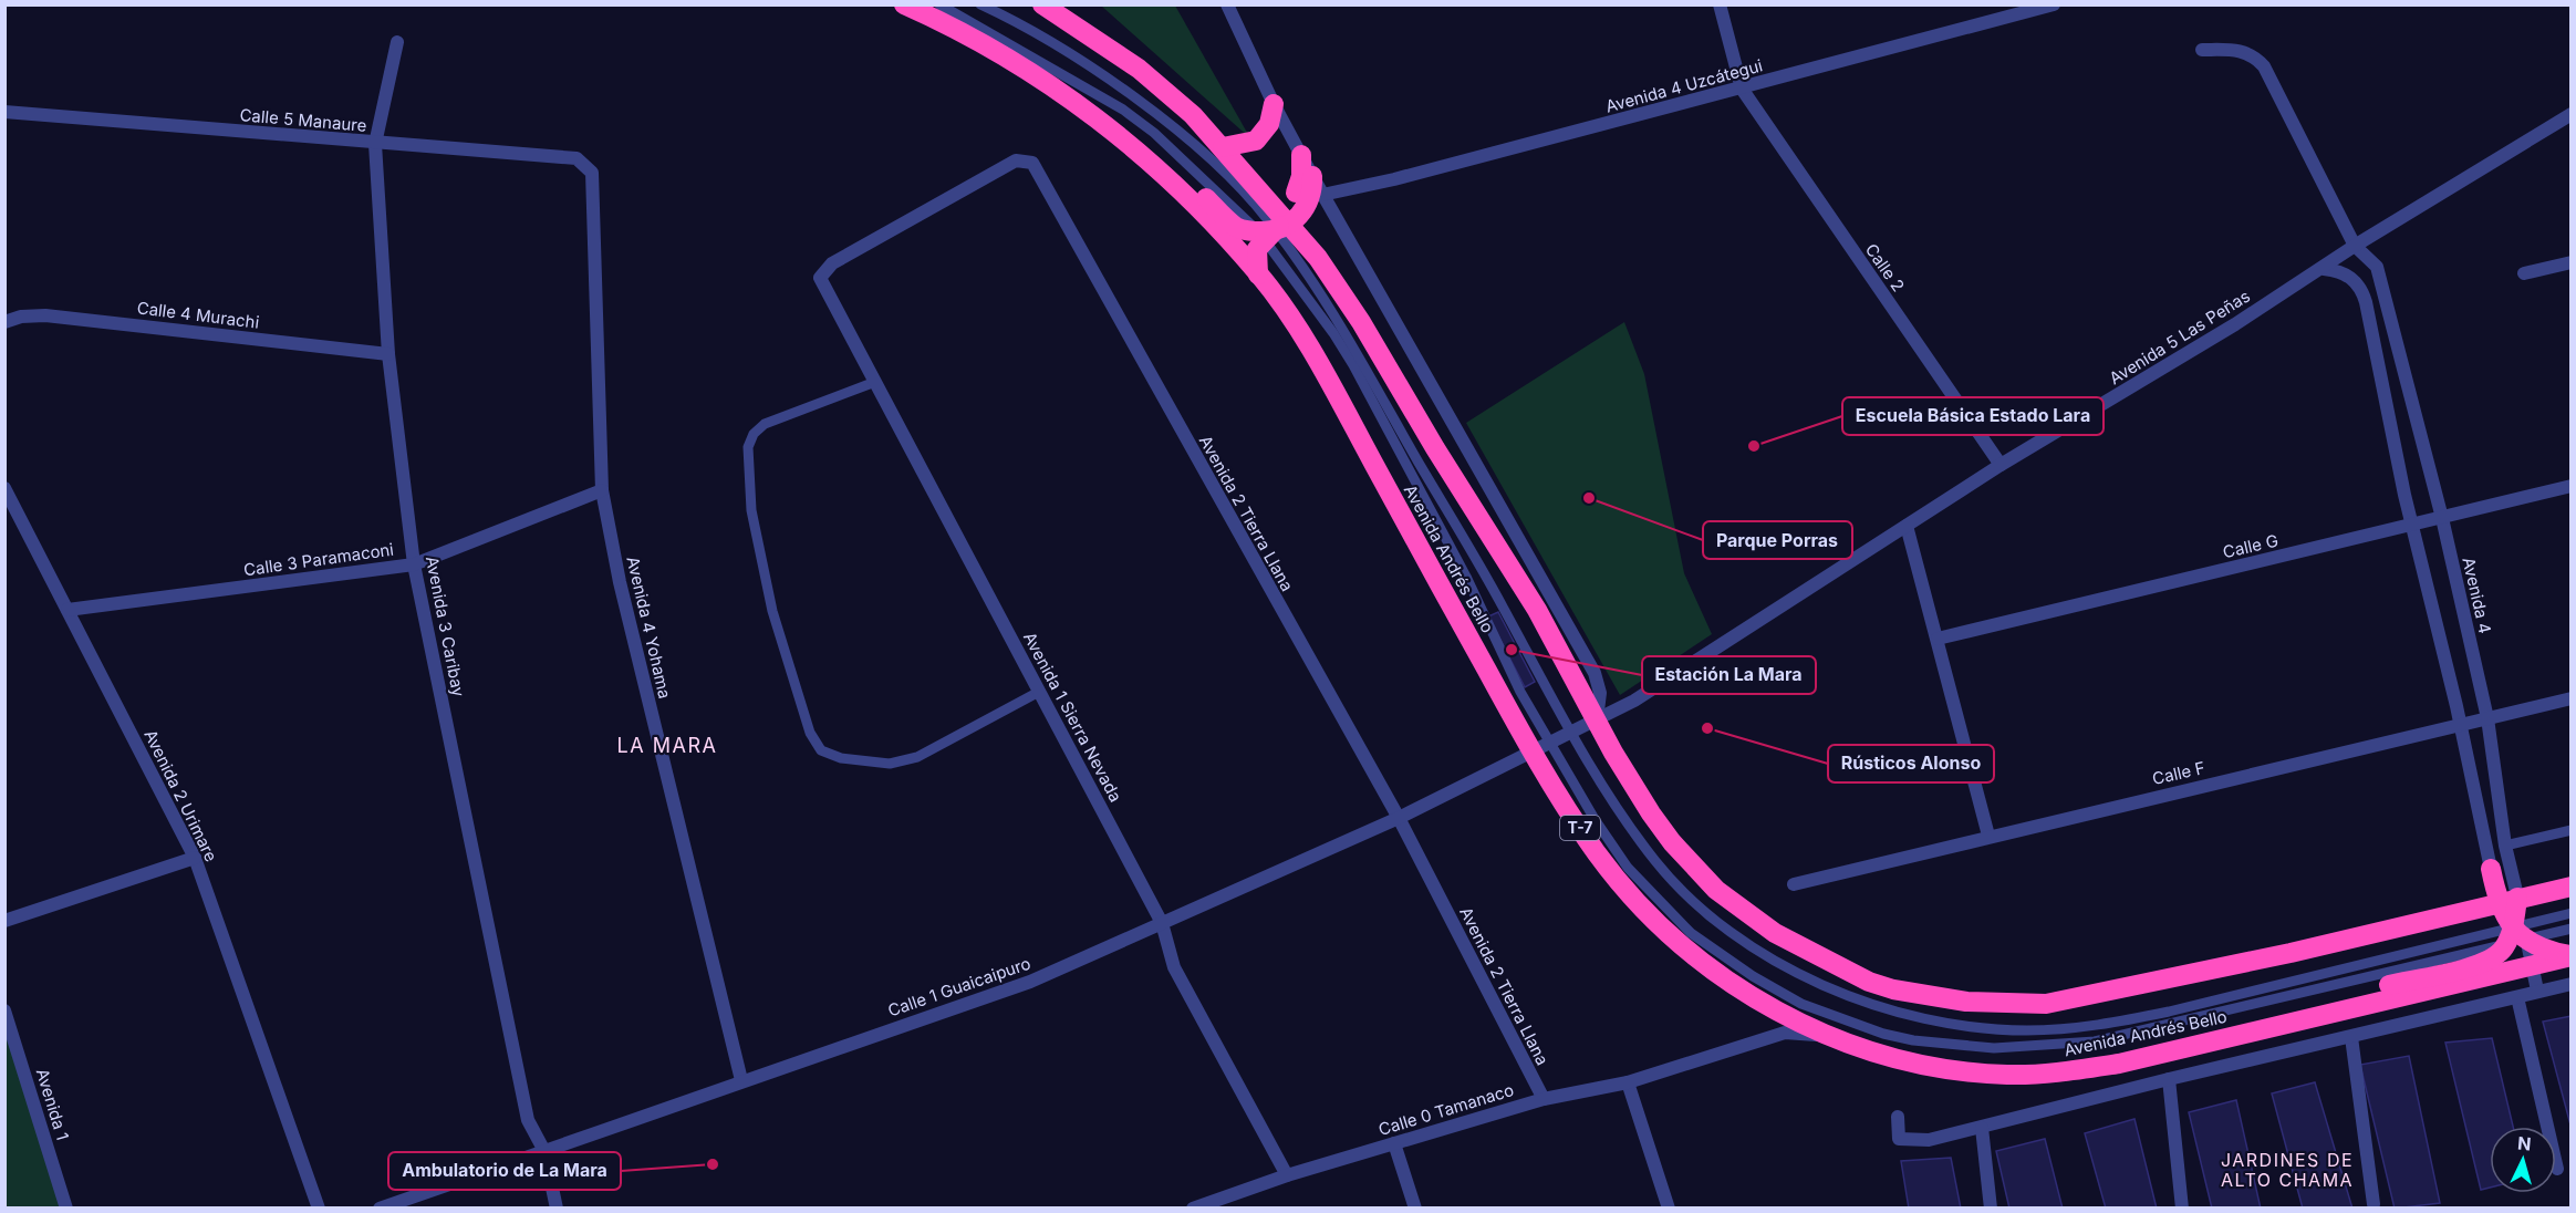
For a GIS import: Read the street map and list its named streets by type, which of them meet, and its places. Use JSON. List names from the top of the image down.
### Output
{
  "streets": {
    "highway": ["Avenida Andrés Bello", "T-7"],
    "street": [
      "Avenida 4 Uzcátegui",
      "Calle 5 Manaure",
      "Calle 2",
      "Calle 4 Murachi",
      "Avenida 5 Las Peñas",
      "Avenida 2 Tierra Llana",
      "Calle G",
      "Calle 3 Paramaconi",
      "Avenida 4",
      "Avenida 3 Caribay",
      "Avenida 4 Yohama",
      "Avenida 1 Sierra Nevada",
      "Calle F",
      "Avenida 2 Urimare",
      "Calle 1 Guaicaipuro",
      "Avenida 1",
      "Calle 0 Tamanaco"
    ]
  },
  "crossings": [
    ["Avenida 4 Uzcátegui", "Calle 2"],
    ["Calle 5 Manaure", "Avenida 3 Caribay"],
    ["Calle 5 Manaure", "Avenida 4 Yohama"],
    ["Calle 2", "Avenida 5 Las Peñas"],
    ["Calle 4 Murachi", "Avenida 3 Caribay"],
    ["Avenida 5 Las Peñas", "Avenida Andrés Bello"],
    ["Avenida 5 Las Peñas", "Avenida 4"],
    ["Avenida 5 Las Peñas", "Calle 1 Guaicaipuro"],
    ["Avenida 2 Tierra Llana", "Avenida 1 Sierra Nevada"],
    ["Avenida 2 Tierra Llana", "Calle 1 Guaicaipuro"],
    ["Avenida 2 Tierra Llana", "Calle 0 Tamanaco"],
    ["Calle G", "Avenida 4"],
    ["Avenida Andrés Bello", "Calle 1 Guaicaipuro"],
    ["Avenida Andrés Bello", "Calle 0 Tamanaco"],
    ["Calle 3 Paramaconi", "Avenida 3 Caribay"],
    ["Calle 3 Paramaconi", "Avenida 4 Yohama"],
    ["Calle 3 Paramaconi", "Avenida 2 Urimare"],
    ["Avenida 4", "Calle F"],
    ["Avenida 3 Caribay", "Calle 1 Guaicaipuro"],
    ["Avenida 4 Yohama", "Calle 1 Guaicaipuro"],
    ["Avenida 1 Sierra Nevada", "Calle 1 Guaicaipuro"],
    ["Avenida 1 Sierra Nevada", "Calle 0 Tamanaco"]
  ],
  "districts": ["LA MARA", "JARDINES DE ALTO CHAMA"],
  "places": [
    "Escuela Básica Estado Lara",
    "Parque Porras",
    "Estación La Mara",
    "Rústicos Alonso",
    "Ambulatorio de La Mara"
  ],
  "north": "top"
}
